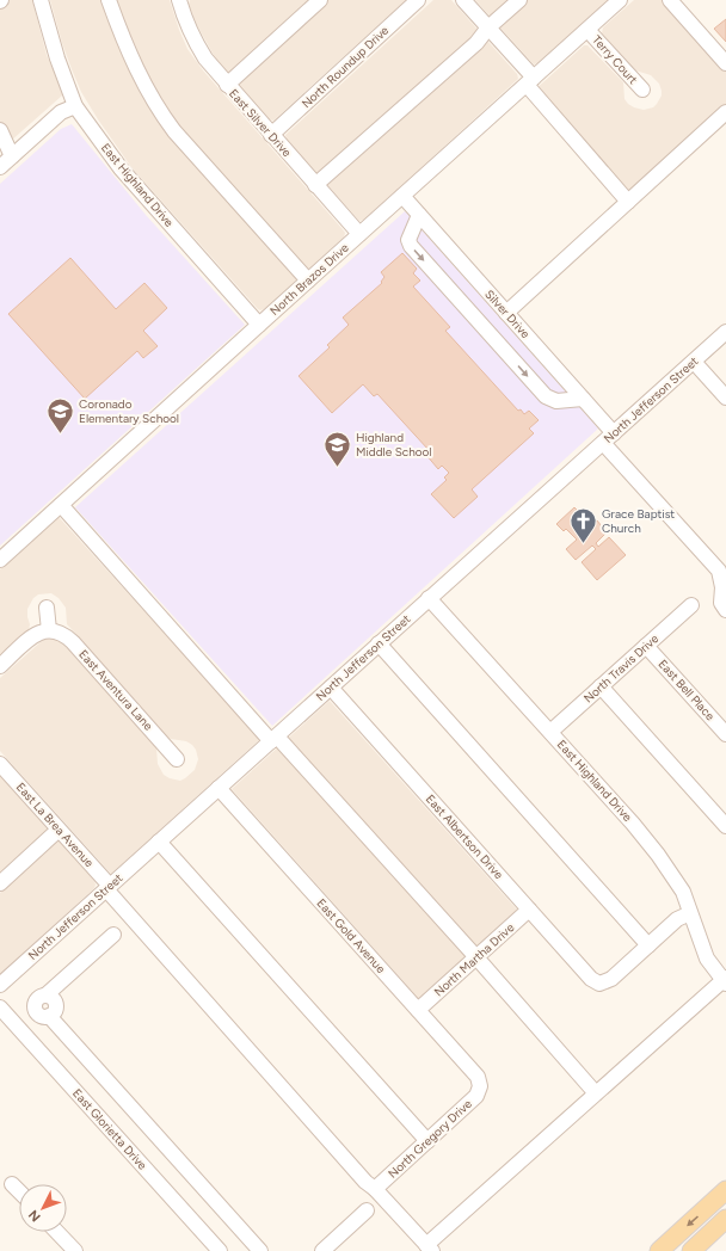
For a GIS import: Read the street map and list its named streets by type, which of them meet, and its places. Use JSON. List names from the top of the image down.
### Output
{
  "streets": {
    "street": [
      "Terry Court",
      "North Roundup Drive",
      "East Silver Drive",
      "East Highland Drive",
      "North Brazos Drive",
      "Silver Drive",
      "North Jefferson Street",
      "North Travis Drive",
      "East Aventura Lane",
      "East Bell Place",
      "East La Brea Avenue",
      "East Albertson Drive",
      "East Gold Avenue",
      "North Martha Drive",
      "East Glorietta Drive",
      "North Gregory Drive"
    ]
  },
  "crossings": [
    ["Terry Court", "North Brazos Drive"],
    ["North Roundup Drive", "East Silver Drive"],
    ["East Silver Drive", "North Brazos Drive"],
    ["East Highland Drive", "North Brazos Drive"],
    ["East Highland Drive", "North Jefferson Street"],
    ["East Highland Drive", "North Travis Drive"],
    ["North Brazos Drive", "Silver Drive"],
    ["Silver Drive", "North Jefferson Street"],
    ["North Jefferson Street", "East La Brea Avenue"],
    ["North Jefferson Street", "East Albertson Drive"],
    ["North Jefferson Street", "East Gold Avenue"],
    ["North Travis Drive", "East Bell Place"],
    ["East La Brea Avenue", "North Gregory Drive"],
    ["East Albertson Drive", "North Martha Drive"],
    ["East Gold Avenue", "North Martha Drive"],
    ["East Gold Avenue", "North Gregory Drive"]
  ],
  "places": {
    "school or university": ["Coronado Elementary School", "Highland Middle School"],
    "church": ["Grace Baptist Church"]
  },
  "north": "bottom left"
}
